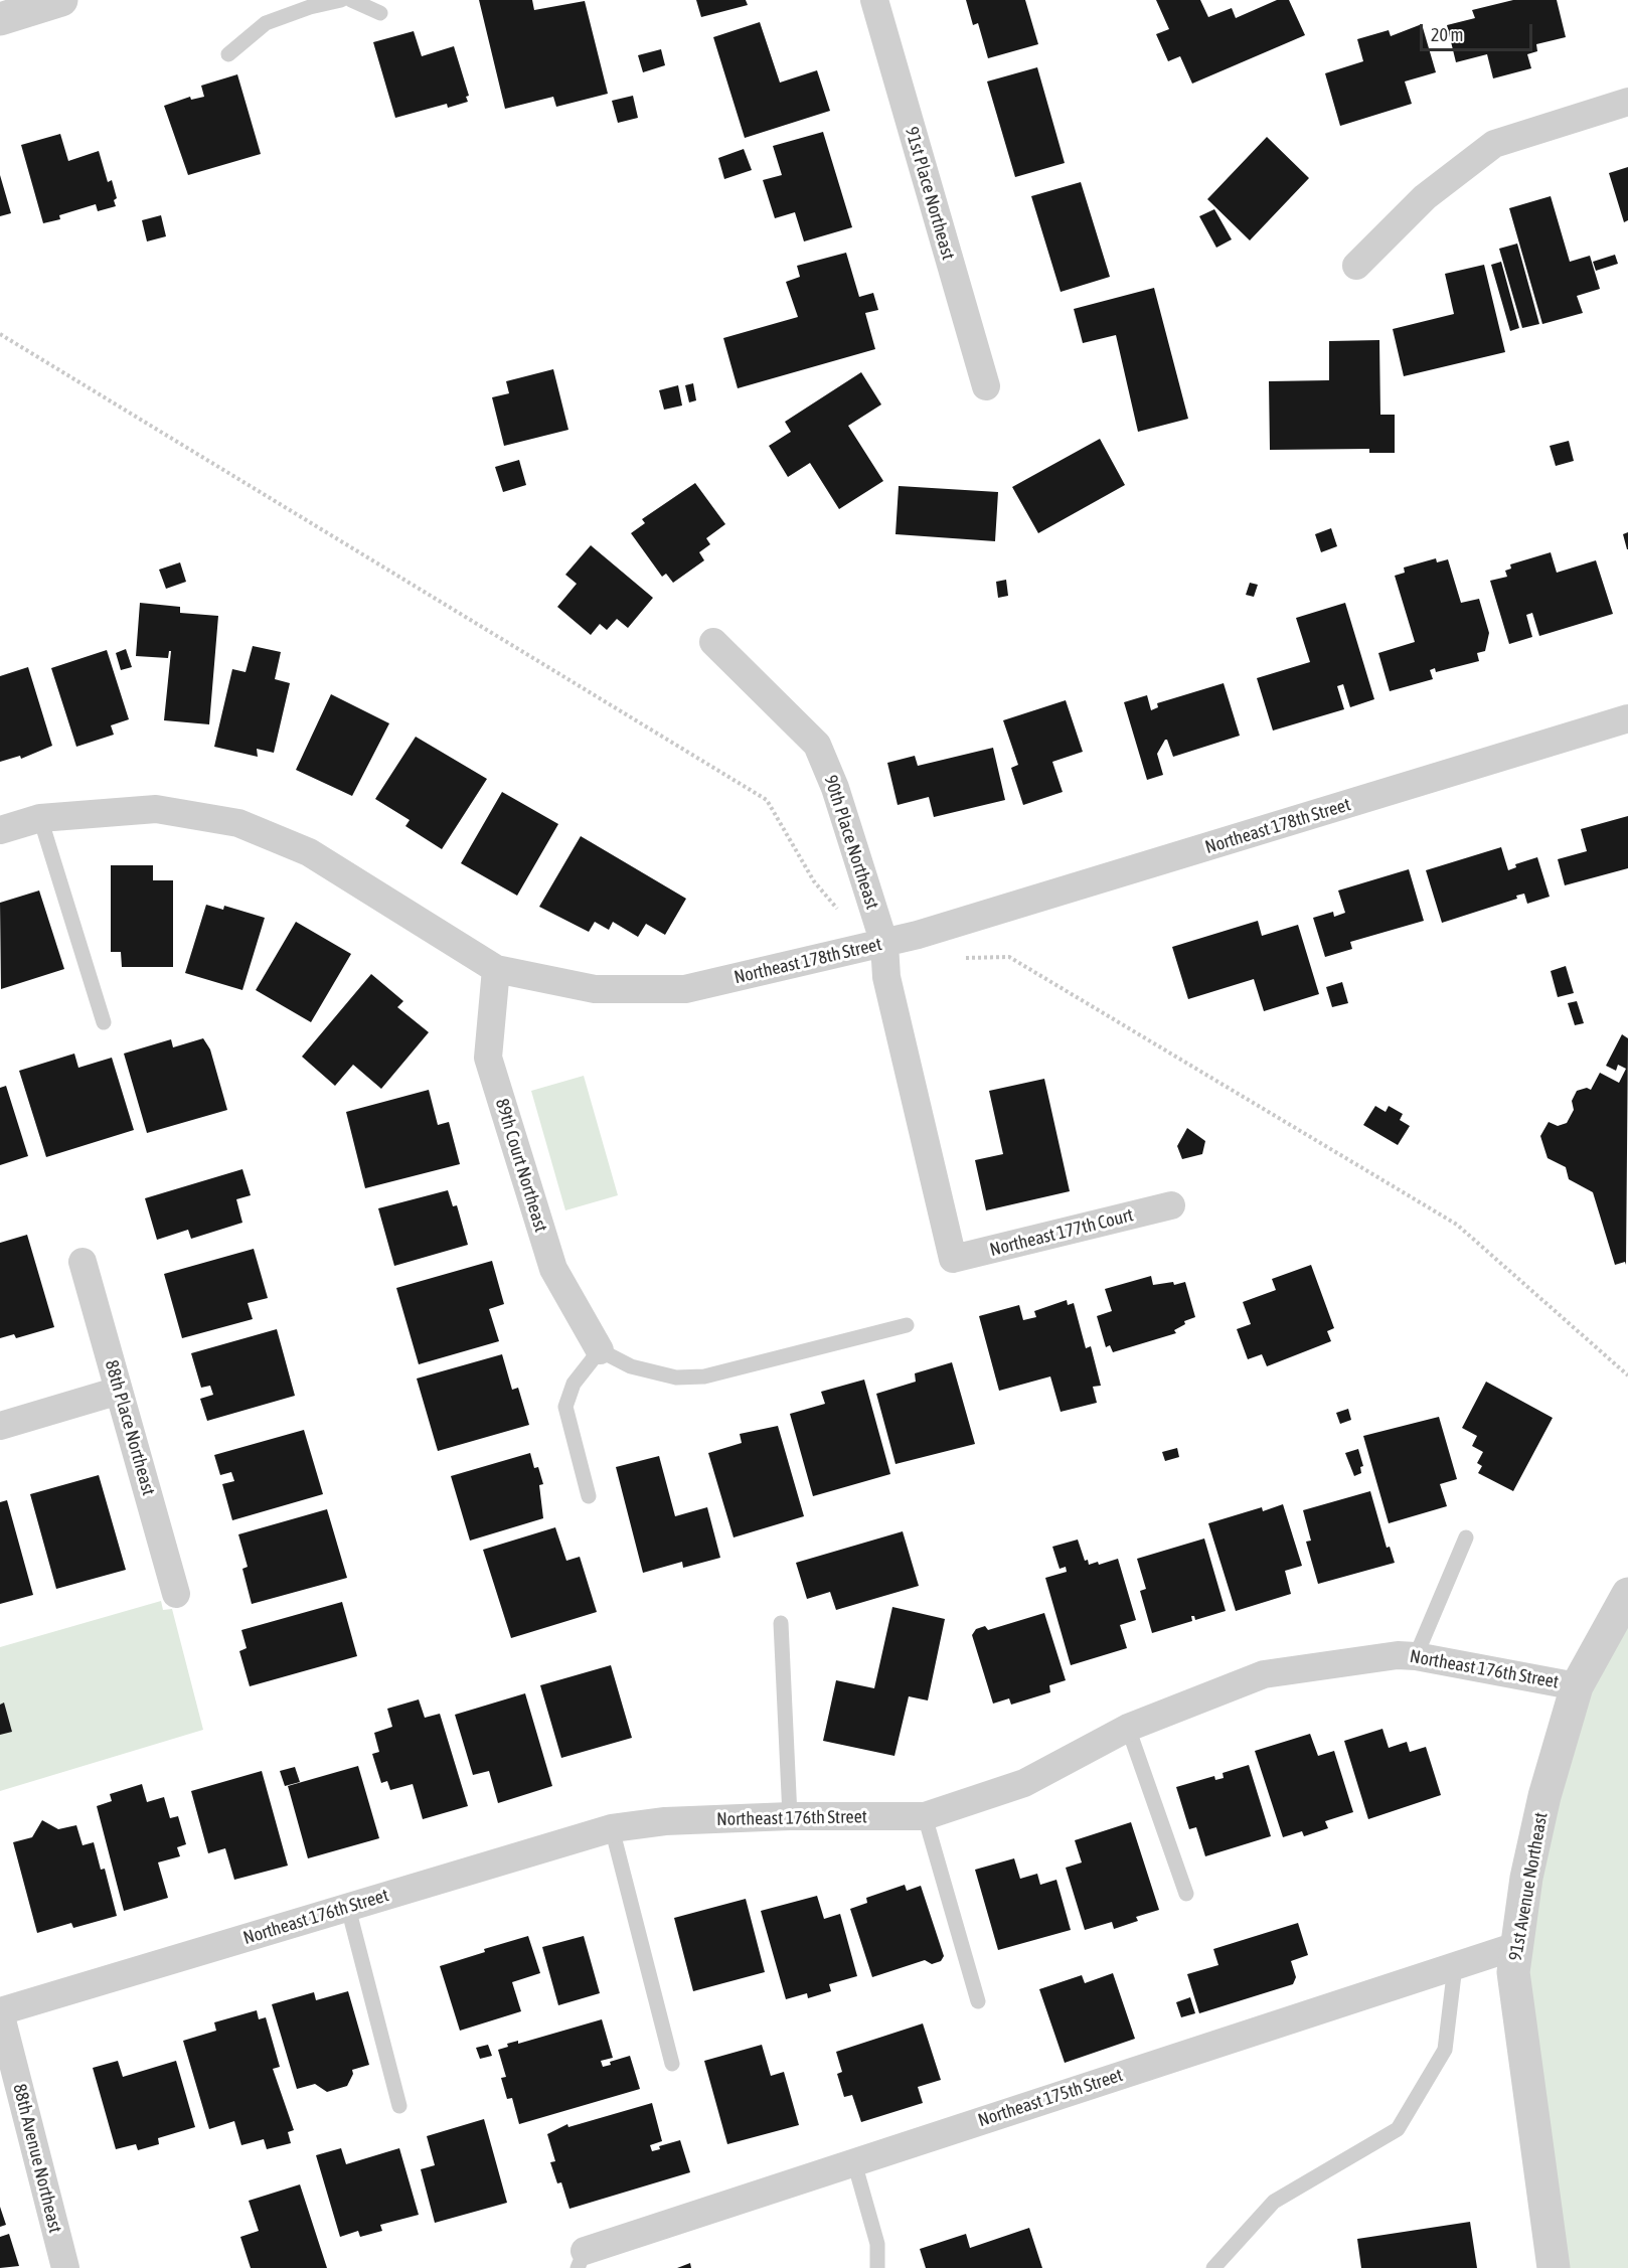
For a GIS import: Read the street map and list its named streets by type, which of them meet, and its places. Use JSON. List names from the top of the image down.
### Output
{
  "streets": {
    "street": [
      "91st Place Northeast",
      "Northeast 178th Street",
      "90th Place Northeast",
      "89th Court Northeast",
      "Northeast 177th Court",
      "88th Place Northeast",
      "Northeast 176th Street",
      "91st Avenue Northeast",
      "Northeast 175th Street",
      "88th Avenue Northeast"
    ]
  },
  "crossings": [
    ["Northeast 178th Street", "90th Place Northeast"],
    ["Northeast 178th Street", "89th Court Northeast"],
    ["90th Place Northeast", "Northeast 177th Court"],
    ["Northeast 176th Street", "91st Avenue Northeast"],
    ["Northeast 176th Street", "88th Avenue Northeast"],
    ["91st Avenue Northeast", "Northeast 175th Street"]
  ],
  "scale_bar": "20 m"
}
